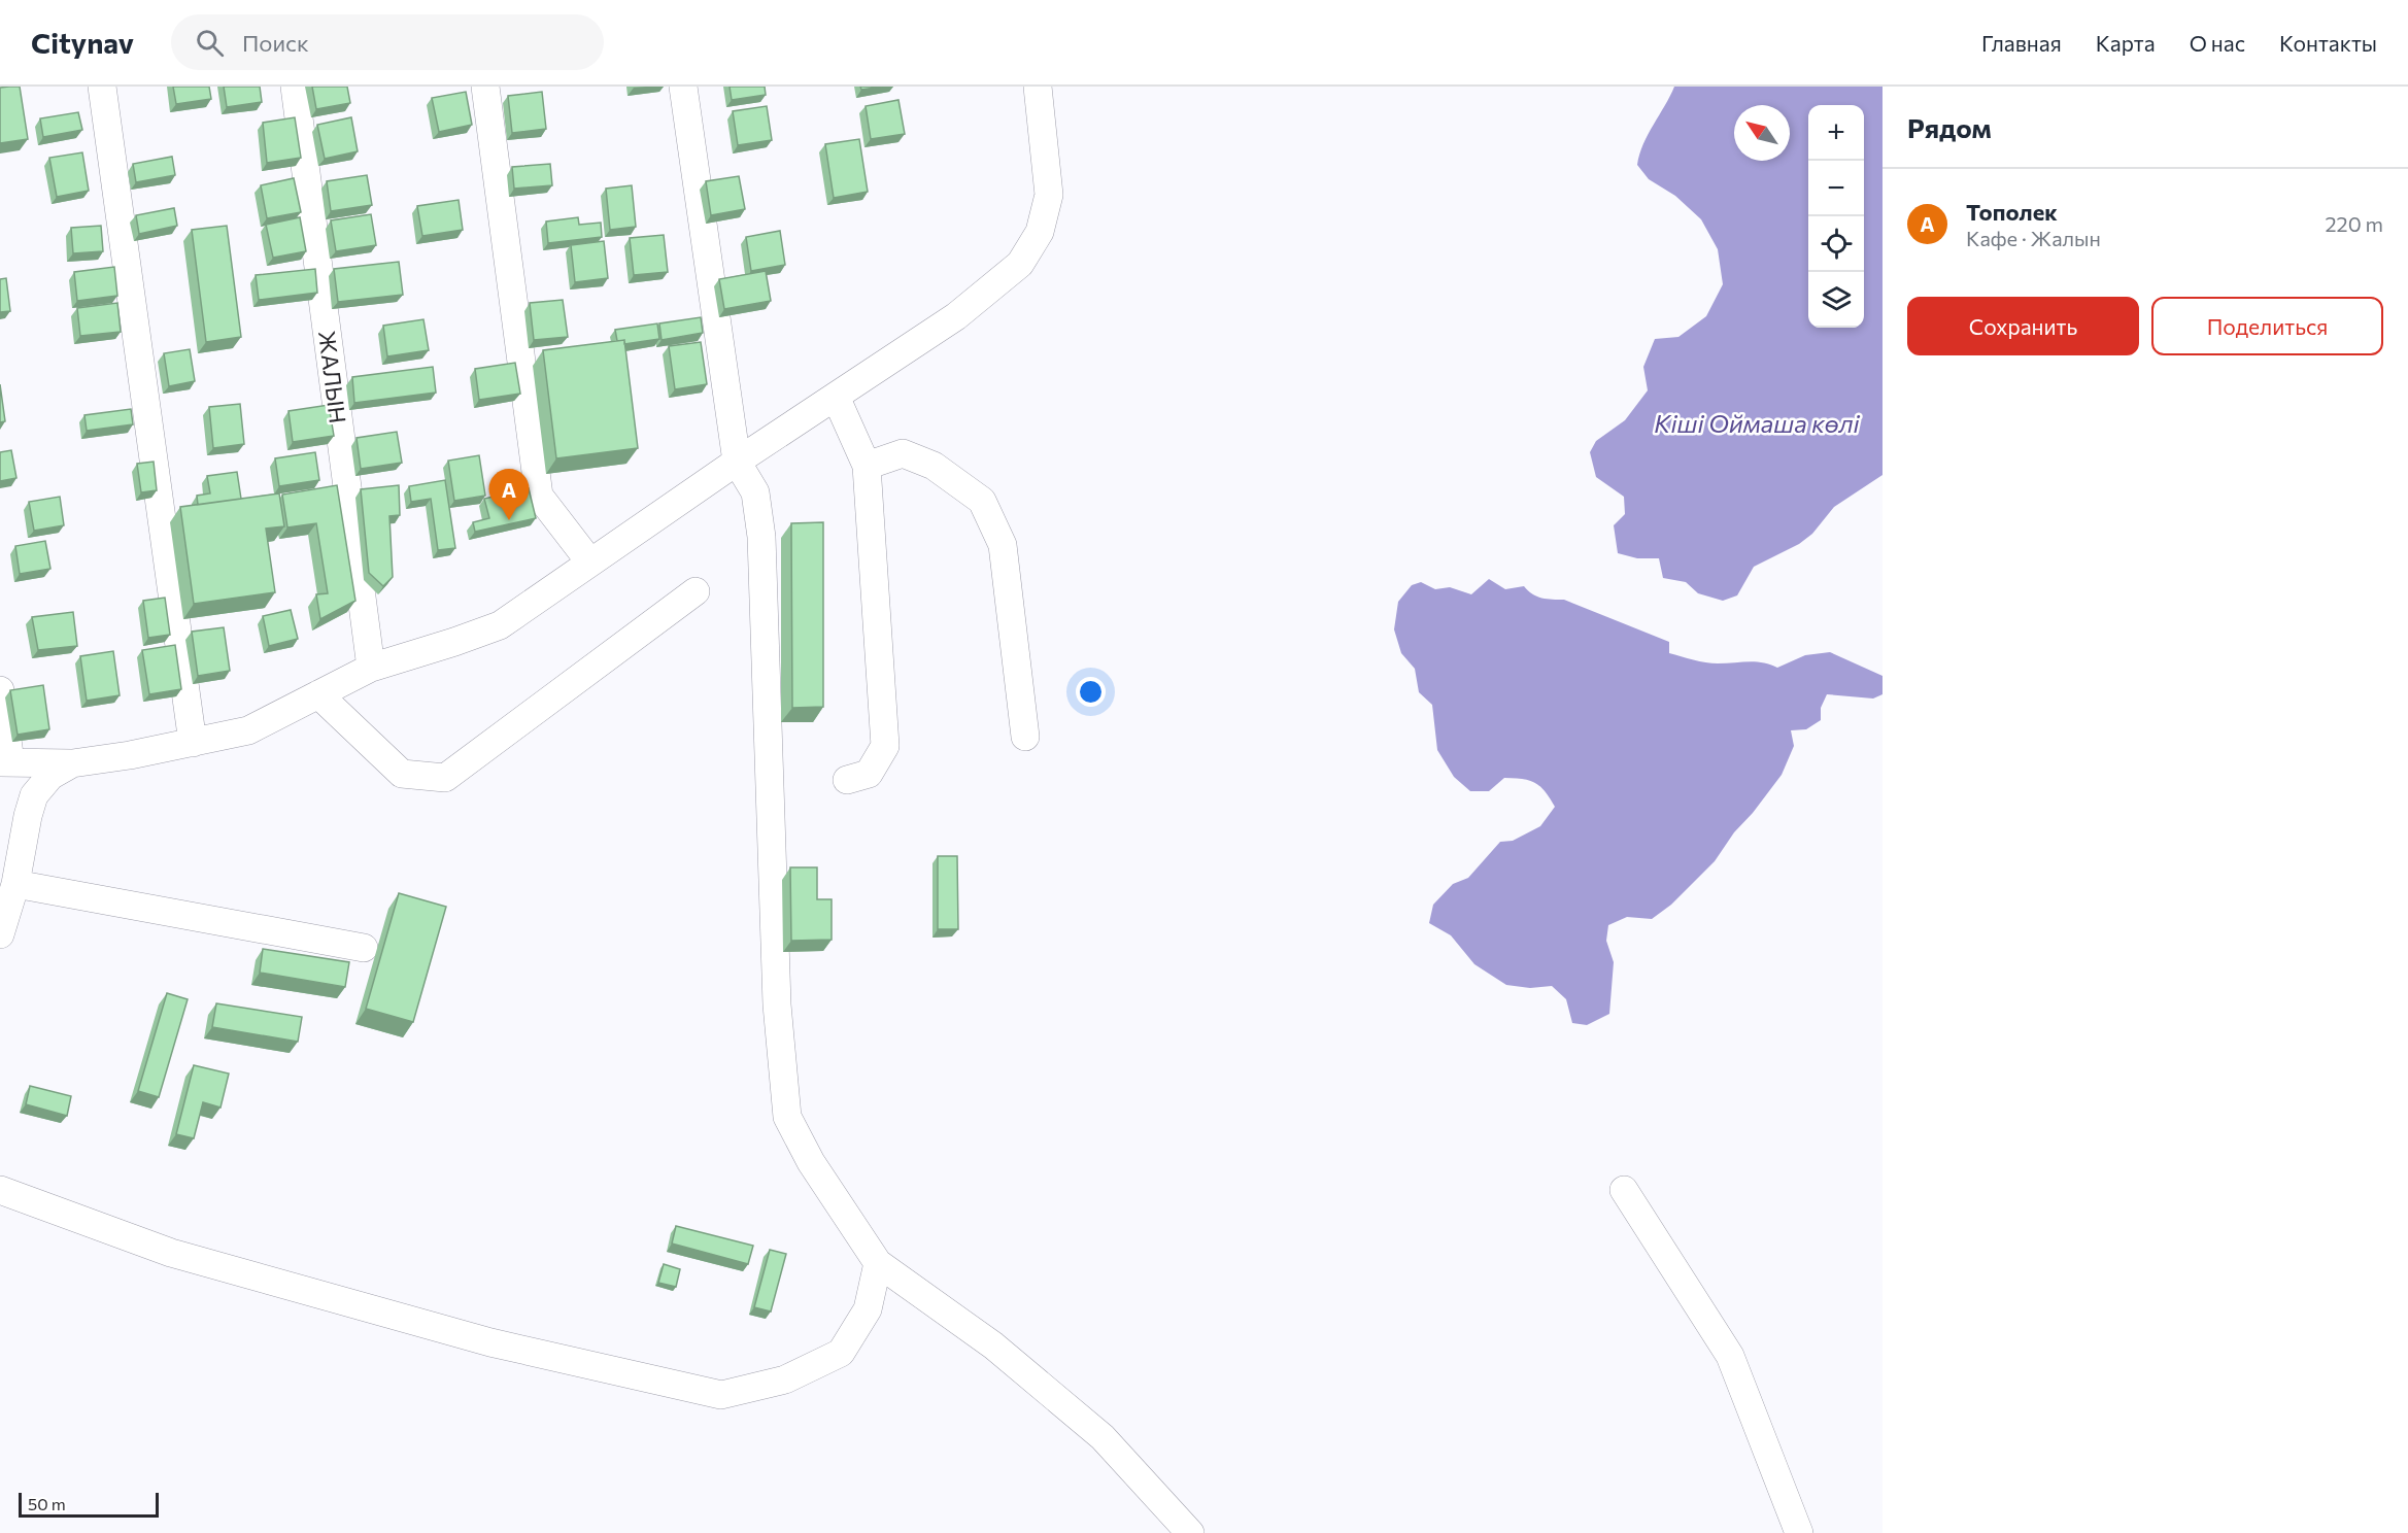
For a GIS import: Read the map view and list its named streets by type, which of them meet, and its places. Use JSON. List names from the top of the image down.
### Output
{
  "streets": {
    "street": ["ЖАЛЫН"]
  },
  "water": ["Кіші Оймаша көлi"],
  "scale_bar": "50 m",
  "north": "top left",
  "page": {
    "header": "Citynav",
    "search": "Поиск",
    "nav": [
      "Главная",
      "Карта",
      "О нас",
      "Контакты"
    ],
    "heading": "Рядом",
    "map_buttons": ["+", "−"],
    "list": [
      {
        "mark": "A",
        "name": "Тополек",
        "note": "Кафе · Жалын",
        "value": "220 m"
      }
    ],
    "buttons": ["Сохранить", "Поделиться"],
    "pins": "A",
    "scale": "50 m"
  }
}
